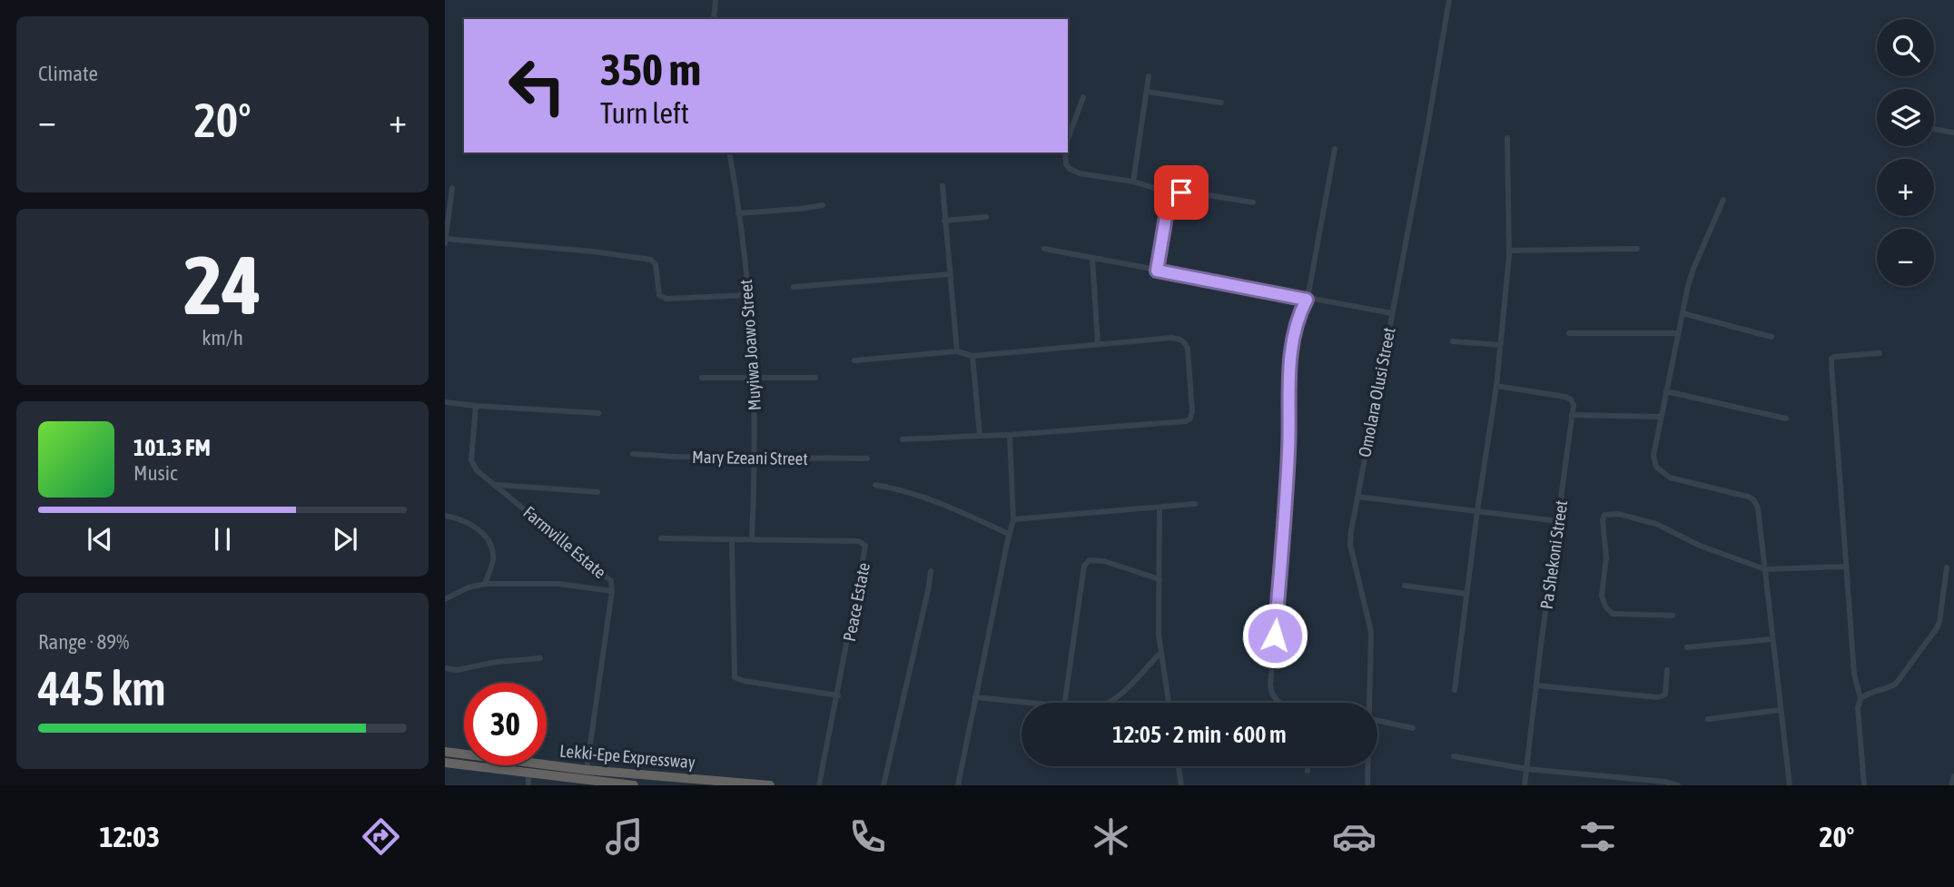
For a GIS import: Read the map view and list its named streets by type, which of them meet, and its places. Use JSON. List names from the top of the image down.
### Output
{
  "streets": {
    "highway": ["Lekki-Epe Expressway"],
    "street": [
      "Muyiwa Joawo Street",
      "Omolara Olusi Street",
      "Mary Ezeani Street",
      "Farmville Estate",
      "Pa Shekoni Street",
      "Peace Estate"
    ]
  },
  "crossings": [
    ["Muyiwa Joawo Street", "Mary Ezeani Street"],
    ["Muyiwa Joawo Street", "Peace Estate"],
    ["Farmville Estate", "Lekki-Epe Expressway"]
  ],
  "page": {
    "tile": [
      "Climate",
      ["24", "km/h"],
      ["Range · 89%", "445 km"]
    ],
    "map_buttons": ["+", "−"],
    "turn": ["350 m", "Turn left"],
    "heat": ["−", "20°", "+"],
    "song": ["101.3 FM", "Music"],
    "limit": "30",
    "trip": "12:05 · 2 min · 600 m",
    "tabs": ["12:03", "20°"]
  }
}
